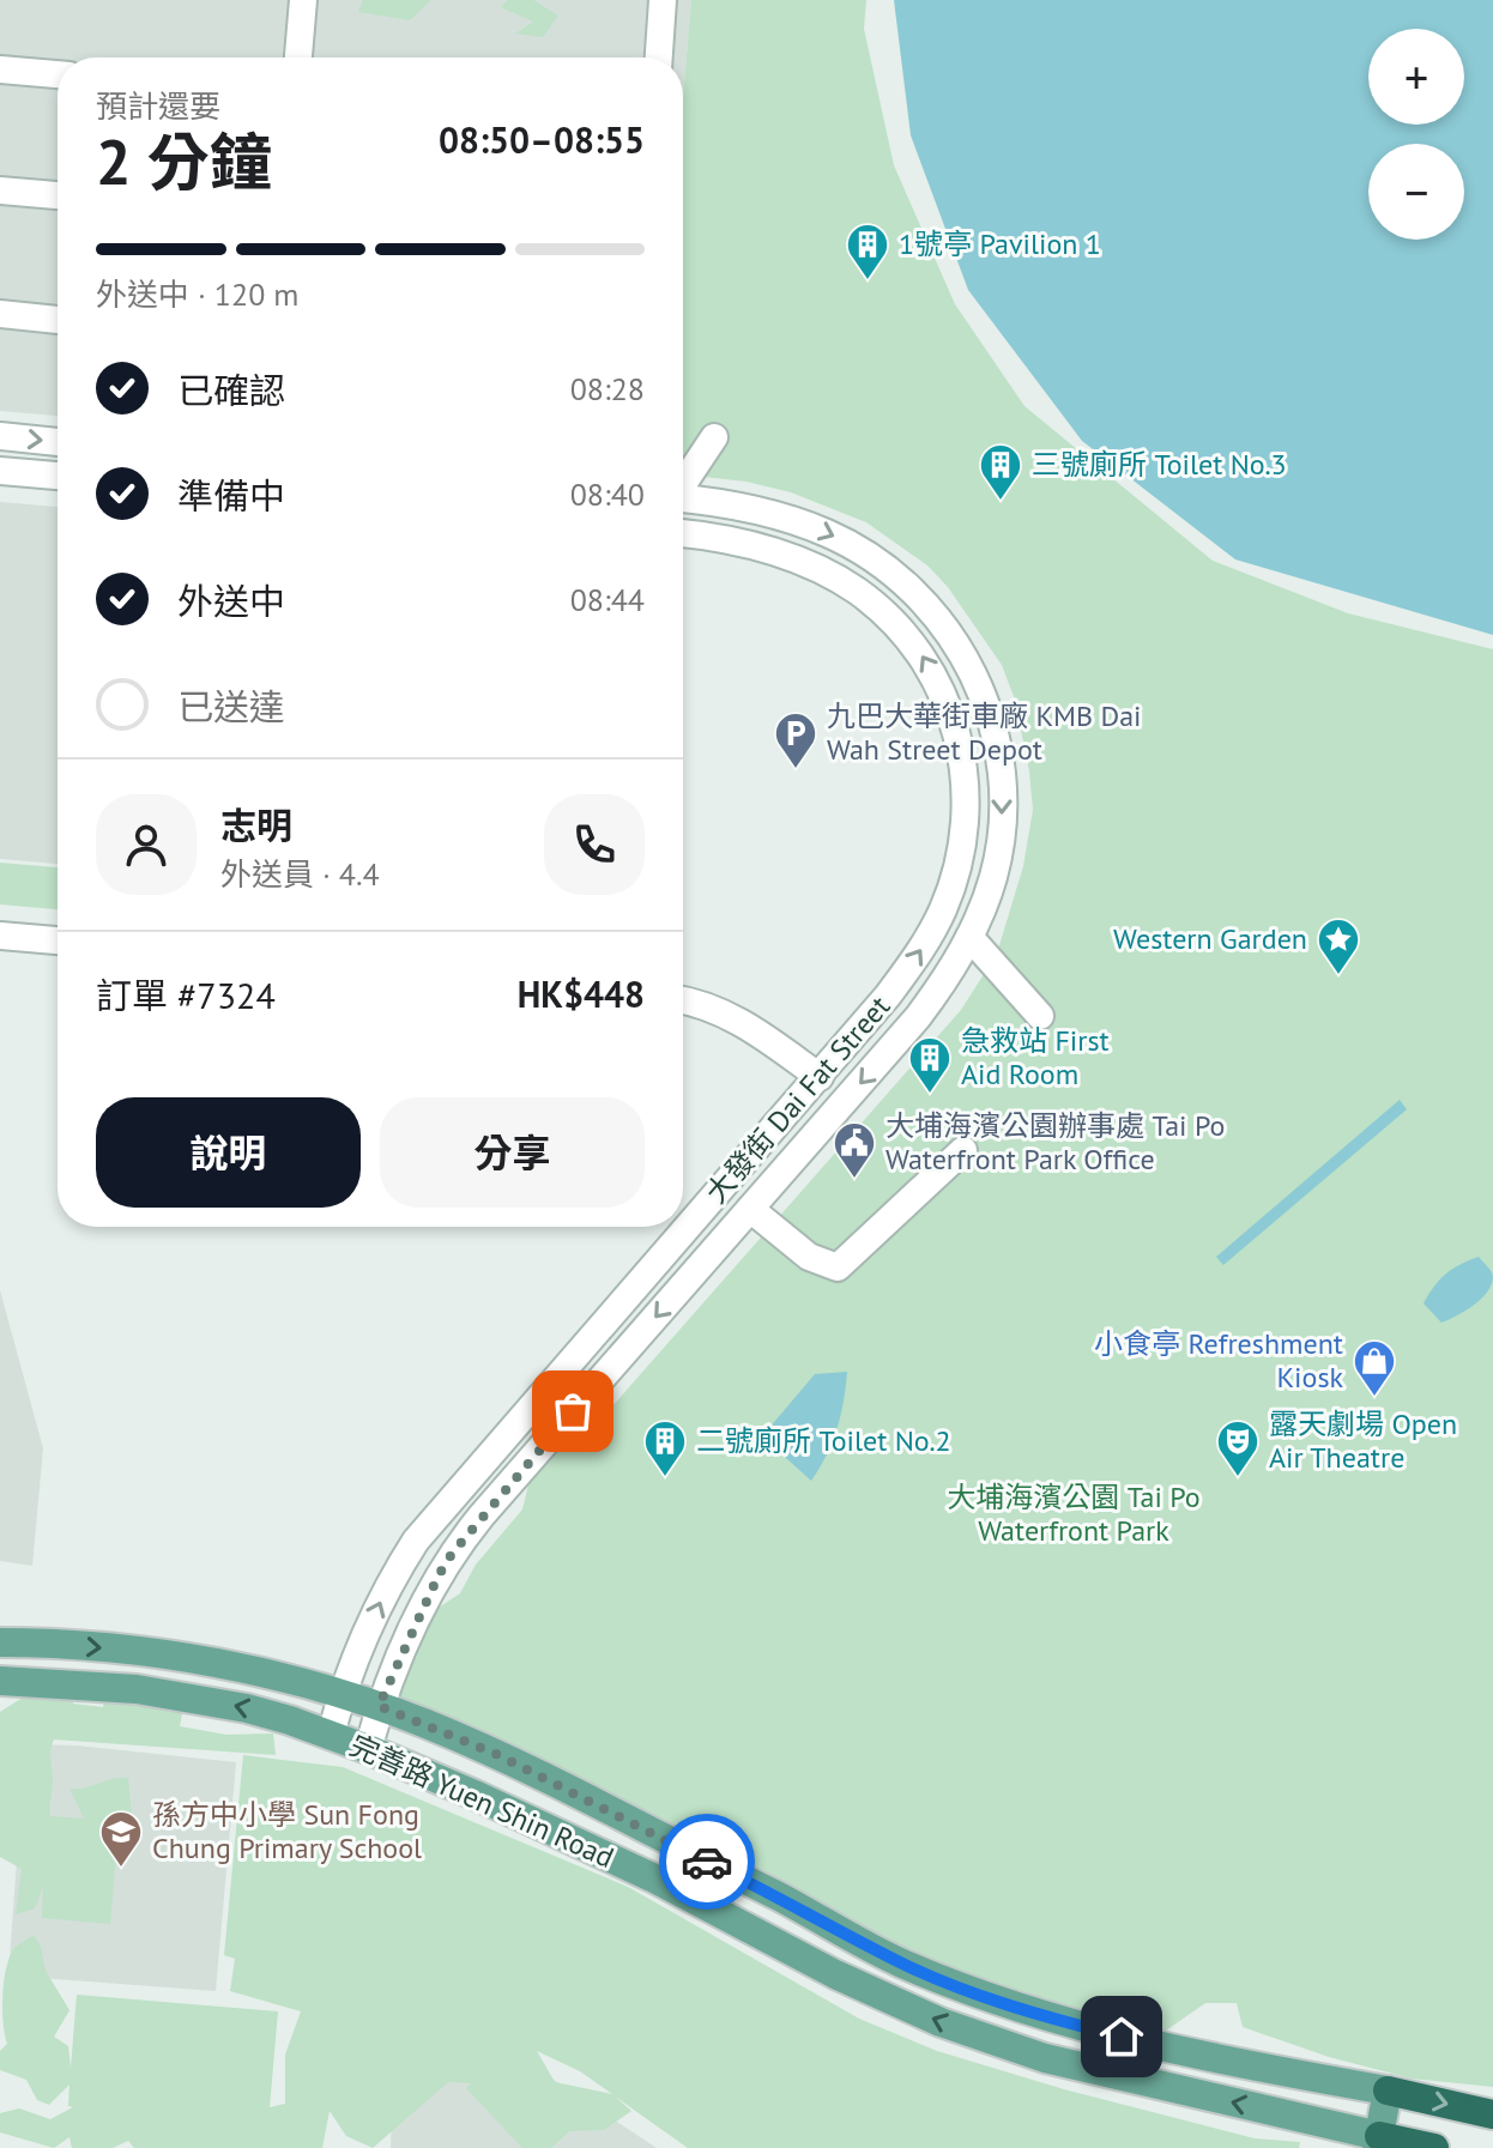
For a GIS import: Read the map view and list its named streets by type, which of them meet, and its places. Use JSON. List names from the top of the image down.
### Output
{
  "streets": {
    "main road": ["完善路 Yuen Shin Road"],
    "street": ["大發街 Dai Fat Street"]
  },
  "crossings": [
    ["大發街 Dai Fat Street", "完善路 Yuen Shin Road"]
  ],
  "parks": ["大埔海濱公園 Tai Po Waterfront Park"],
  "places": {
    "building": [
      "1號亭 Pavilion 1",
      "三號廁所 Toilet No.3",
      "急救站 First Aid Room",
      "二號廁所 Toilet No.2"
    ],
    "parking": ["九巴大華街車廠 KMB Dai Wah Street Depot"],
    "place": ["Western Garden"],
    "public building": ["大埔海濱公園辦事處 Tai Po Waterfront Park Office"],
    "shop": ["小食亭 Refreshment Kiosk"],
    "theatre": ["露天劇場 Open Air Theatre"],
    "school or university": ["孫方中小學 Sun Fong Chung Primary School"]
  },
  "page": {
    "map_buttons": ["+", "−"],
    "heading": ["2 分鐘", "預計還要", "08:50–08:55"],
    "panel": [
      "志明",
      "外送員 · 4.4",
      "訂單 #7324",
      "HK$448"
    ],
    "bar": "外送中 · 120 m",
    "list": [
      ["已確認", "08:28"],
      ["準備中", "08:40"],
      ["外送中", "08:44"],
      "已送達"
    ],
    "buttons": ["說明", "分享"]
  }
}
